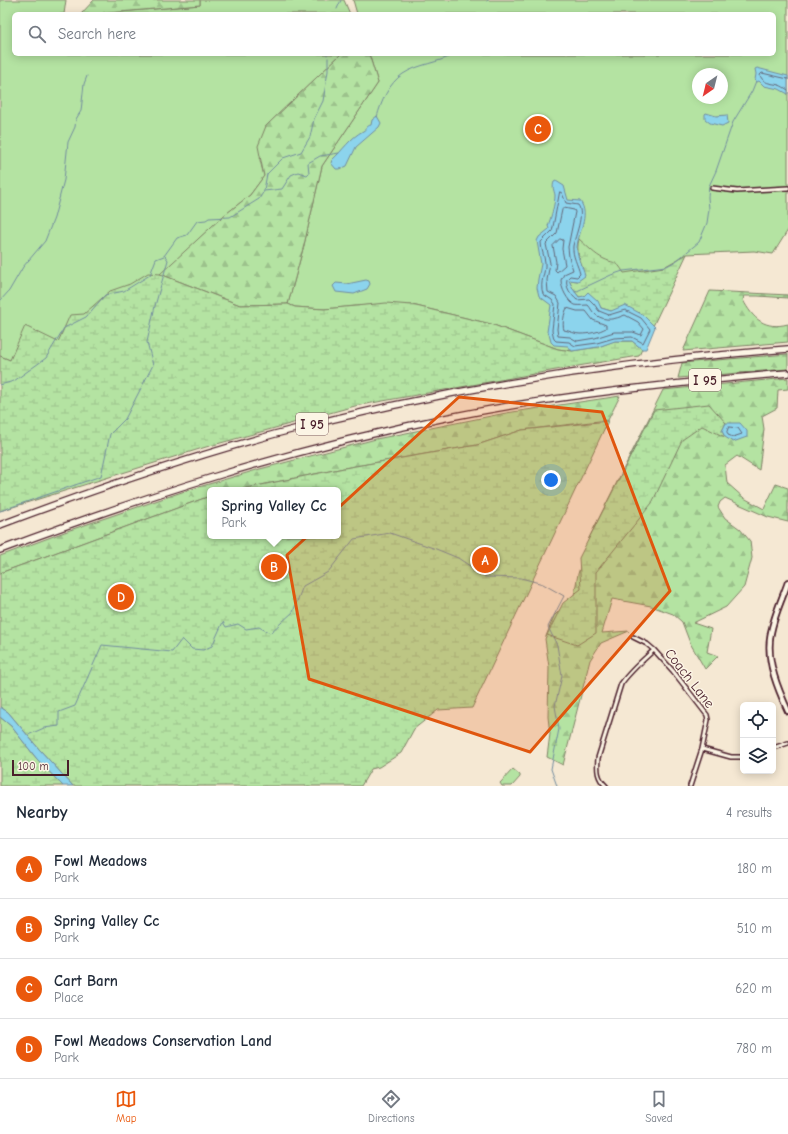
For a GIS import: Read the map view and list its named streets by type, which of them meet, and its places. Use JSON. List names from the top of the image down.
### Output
{
  "streets": {
    "highway": ["I 95"],
    "street": ["Coach Lane"]
  },
  "scale_bar": "100 m",
  "north": "bottom left",
  "page": {
    "search": "Search here",
    "pins": [
      "C",
      "A",
      "B",
      "D"
    ],
    "popup": ["Spring Valley Cc", "Park"],
    "scale": "100 m",
    "heading": ["Nearby", "4 results"],
    "list": [
      {
        "mark": "A",
        "name": "Fowl Meadows",
        "note": "Park",
        "value": "180 m"
      },
      {
        "mark": "B",
        "name": "Spring Valley Cc",
        "note": "Park",
        "value": "510 m"
      },
      {
        "mark": "C",
        "name": "Cart Barn",
        "note": "Place",
        "value": "620 m"
      },
      {
        "mark": "D",
        "name": "Fowl Meadows Conservation Land",
        "note": "Park",
        "value": "780 m"
      }
    ],
    "nav": ["Map", "Directions", "Saved"]
  }
}
